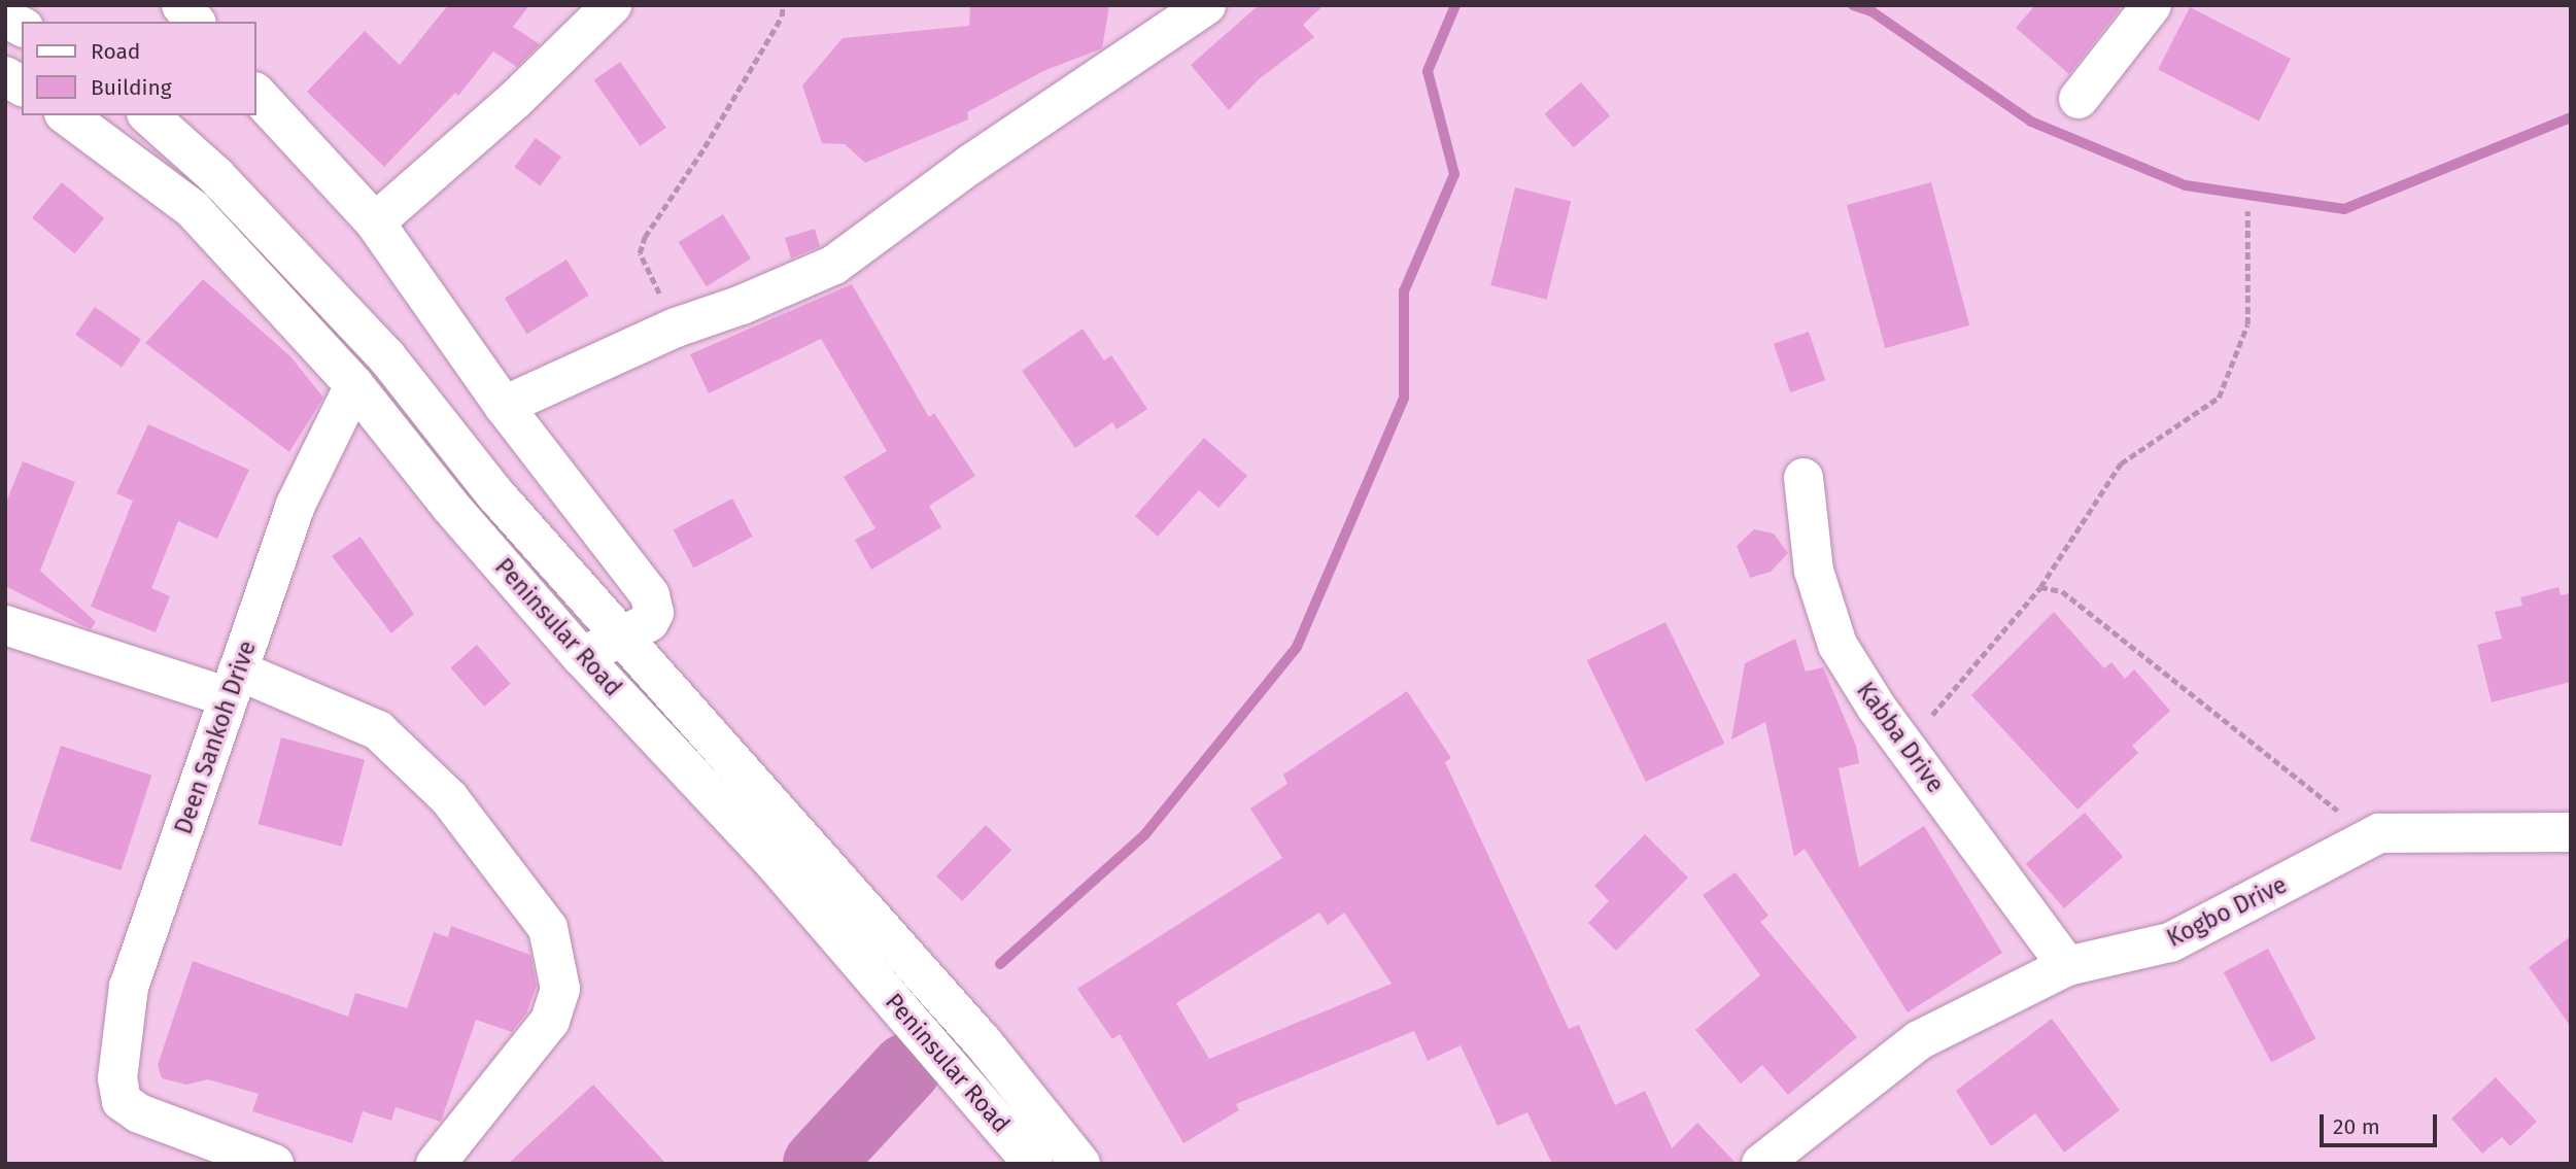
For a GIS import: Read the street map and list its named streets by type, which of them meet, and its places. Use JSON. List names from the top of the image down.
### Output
{
  "streets": {
    "street": [
      "Peninsular Road",
      "Deen Sankoh Drive",
      "Kabba Drive",
      "Kogbo Drive"
    ]
  },
  "crossings": [
    ["Peninsular Road", "Deen Sankoh Drive"],
    ["Kabba Drive", "Kogbo Drive"]
  ],
  "legend": ["Road", "Building"],
  "scale_bar": "20 m"
}
